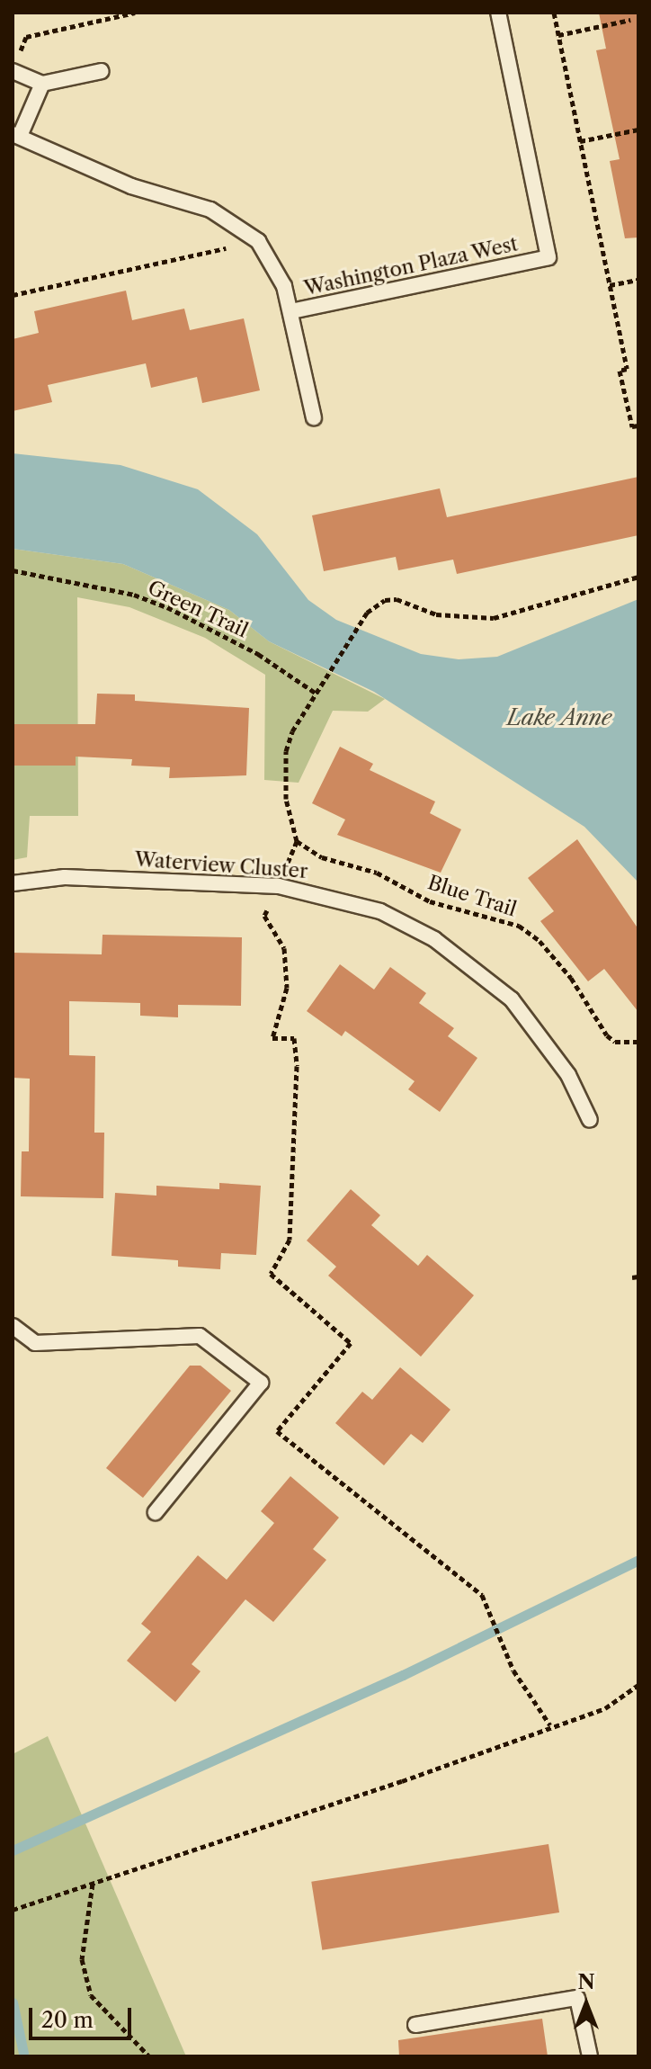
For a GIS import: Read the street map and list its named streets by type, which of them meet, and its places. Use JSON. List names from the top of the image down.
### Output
{
  "streets": {
    "lane": ["Washington Plaza West", "Waterview Cluster"],
    "path": ["Green Trail", "Blue Trail"]
  },
  "water": ["Lake Anne"],
  "scale_bar": "20 m",
  "north": "top"
}
